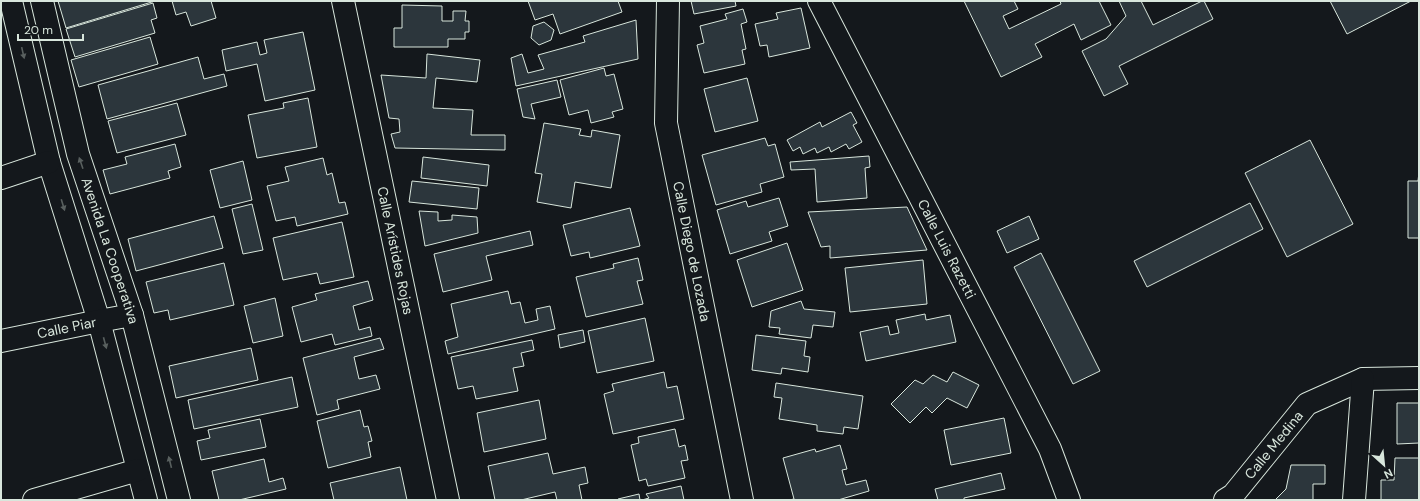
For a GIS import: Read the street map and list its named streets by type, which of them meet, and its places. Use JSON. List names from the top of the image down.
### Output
{
  "streets": {
    "street": [
      "Calle Luis Razetti",
      "Calle Arístides Rojas",
      "Avenida La Cooperativa",
      "Calle Diego de Lozada",
      "Calle Piar",
      "Calle Medina"
    ]
  },
  "crossings": [
    ["Avenida La Cooperativa", "Calle Piar"]
  ],
  "scale_bar": "20 m",
  "north": "bottom right"
}
